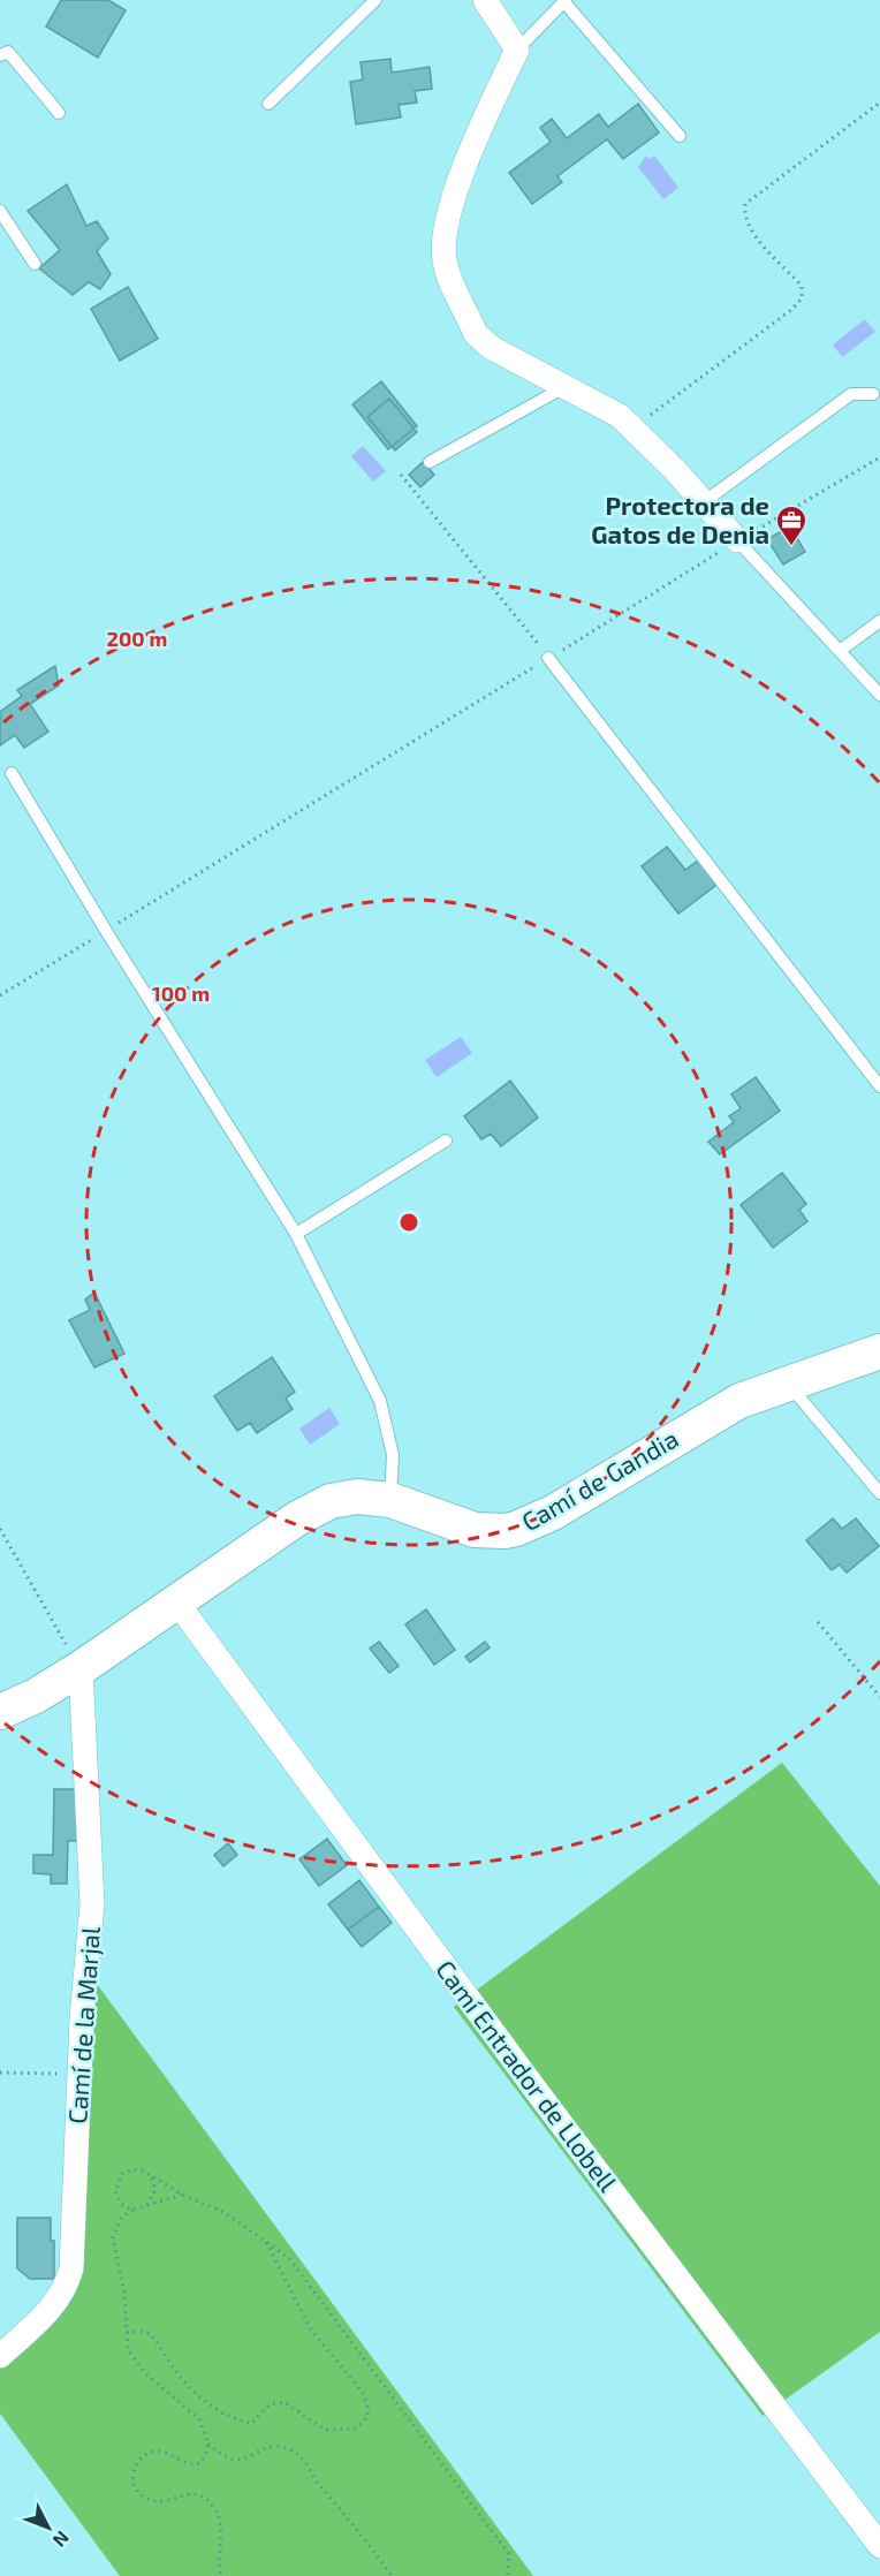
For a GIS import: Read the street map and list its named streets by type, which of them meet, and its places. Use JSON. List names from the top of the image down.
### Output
{
  "streets": {
    "main road": ["Camí de Gandia"],
    "street": ["Camí de la Marjal", "Camí Entrador de Llobell"]
  },
  "crossings": [
    ["Camí de Gandia", "Camí de la Marjal"],
    ["Camí de Gandia", "Camí Entrador de Llobell"]
  ],
  "places": {
    "office": ["Protectora de Gatos de Denia"]
  },
  "north": "bottom right",
  "rings": ["200 m", "100 m"]
}
